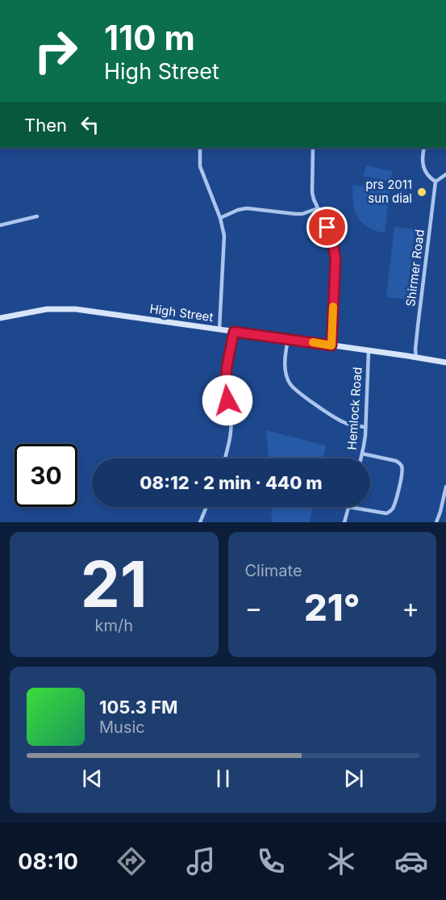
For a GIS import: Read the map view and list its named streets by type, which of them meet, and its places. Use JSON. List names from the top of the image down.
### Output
{
  "streets": {
    "main road": ["High Street"],
    "street": ["Shirmer Road", "Hemlock Road"]
  },
  "crossings": [
    ["Shirmer Road", "High Street"],
    ["High Street", "Hemlock Road"]
  ],
  "places": ["prs 2011 sun dial"],
  "page": {
    "turn": ["110 m", "High Street"],
    "then": "Then",
    "limit": "30",
    "trip": "08:12 · 2 min · 440 m",
    "tile": [
      ["21", "km/h"],
      "Climate"
    ],
    "heat": ["−", "21°", "+"],
    "song": ["105.3 FM", "Music"],
    "tabs": "08:10"
  }
}
